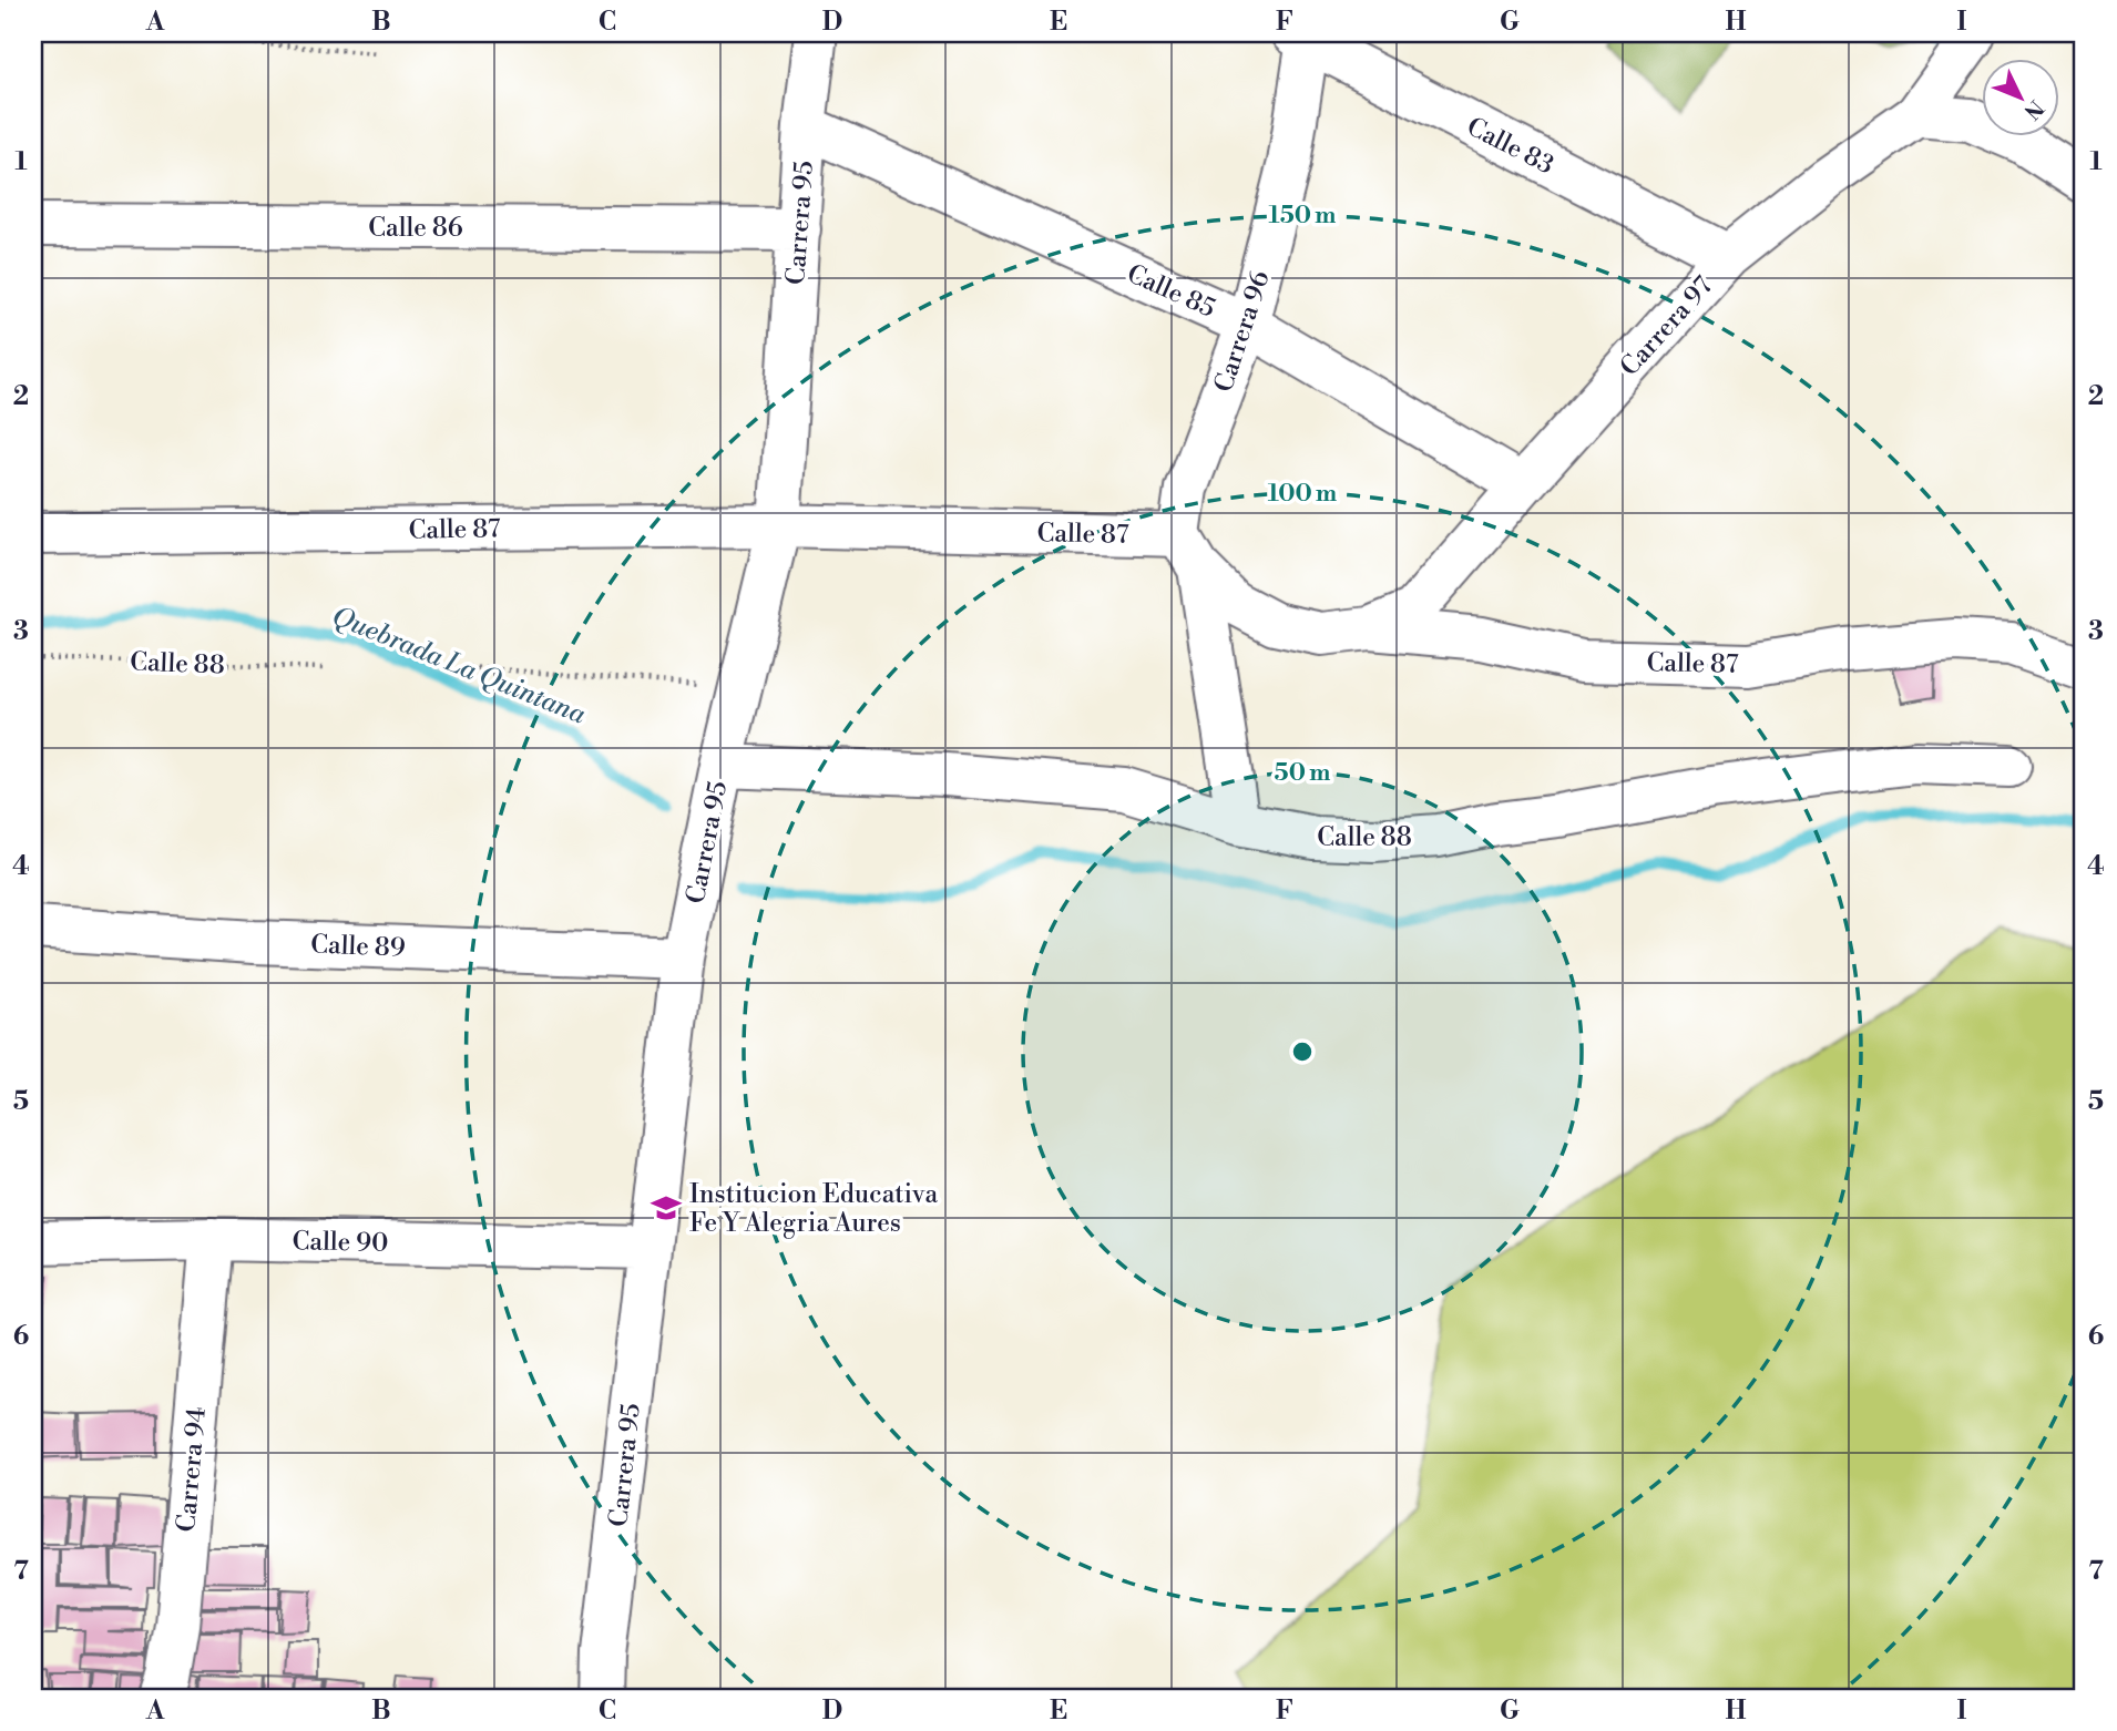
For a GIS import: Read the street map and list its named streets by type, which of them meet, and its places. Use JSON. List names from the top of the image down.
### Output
{
  "streets": {
    "street": [
      "Calle 83",
      "Carrera 95",
      "Calle 86",
      "Calle 85",
      "Carrera 97",
      "Carrera 96",
      "Calle 87",
      "Calle 88",
      "Calle 89",
      "Calle 90",
      "Carrera 94"
    ]
  },
  "crossings": [
    ["Calle 83", "Carrera 97"],
    ["Calle 83", "Carrera 96"],
    ["Carrera 95", "Calle 86"],
    ["Carrera 95", "Calle 85"],
    ["Carrera 95", "Calle 87"],
    ["Carrera 95", "Calle 88"],
    ["Carrera 95", "Calle 89"],
    ["Carrera 95", "Calle 90"],
    ["Calle 85", "Carrera 97"],
    ["Calle 85", "Carrera 96"],
    ["Carrera 97", "Calle 87"],
    ["Carrera 96", "Calle 87"],
    ["Carrera 96", "Calle 88"],
    ["Calle 90", "Carrera 94"]
  ],
  "water": ["Quebrada La Quintana"],
  "places": {
    "school or university": ["Institucion Educativa Fe Y Alegria Aures"]
  },
  "north": "bottom right",
  "grid": {
    "columns": [
      "A",
      "B",
      "C",
      "D",
      "E",
      "F",
      "G",
      "H",
      "I"
    ],
    "rows": [
      "1",
      "2",
      "3",
      "4",
      "5",
      "6",
      "7"
    ]
  },
  "rings": ["150 m", "100 m", "50 m"]
}
